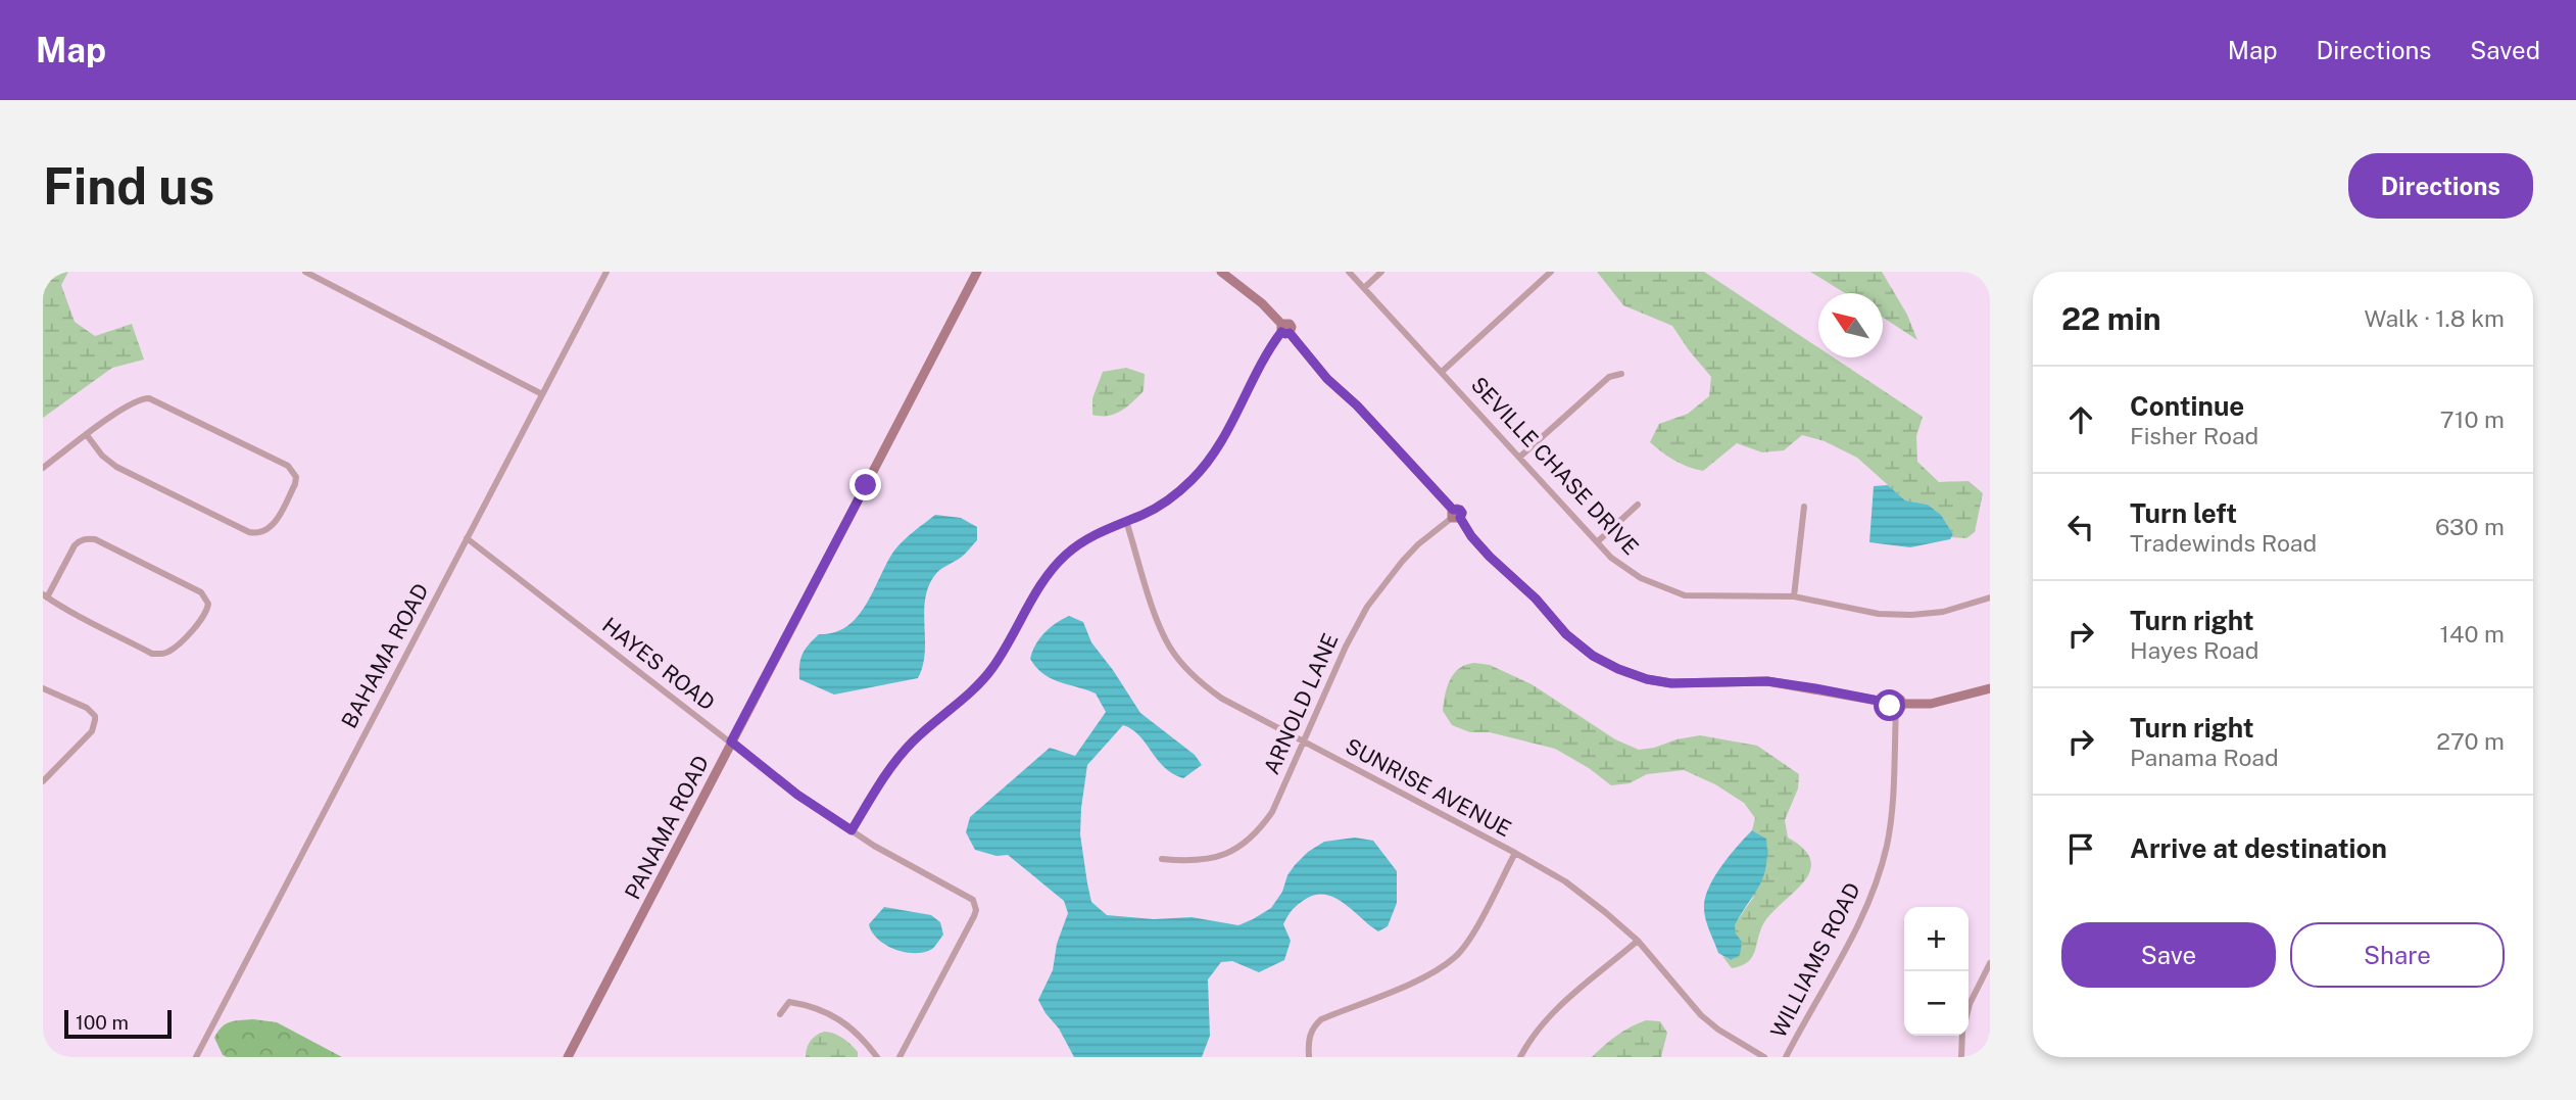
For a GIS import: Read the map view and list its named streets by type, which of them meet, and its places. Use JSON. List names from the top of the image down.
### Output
{
  "streets": {
    "street": [
      "SEVILLE CHASE DRIVE",
      "BAHAMA ROAD",
      "HAYES ROAD",
      "ARNOLD LANE",
      "SUNRISE AVENUE",
      "PANAMA ROAD",
      "WILLIAMS ROAD"
    ]
  },
  "crossings": [
    ["BAHAMA ROAD", "HAYES ROAD"],
    ["HAYES ROAD", "PANAMA ROAD"],
    ["ARNOLD LANE", "SUNRISE AVENUE"]
  ],
  "scale_bar": "100 m",
  "north": "top left",
  "page": {
    "header": "Map",
    "nav": ["Map", "Directions", "Saved"],
    "buttons": [
      "Directions",
      ["Save", "Share"]
    ],
    "title": "Find us",
    "heading": ["22 min", "Walk · 1.8 km"],
    "list": [
      ["Continue", "Fisher Road", "710 m"],
      ["Turn left", "Tradewinds Road", "630 m"],
      ["Turn right", "Hayes Road", "140 m"],
      ["Turn right", "Panama Road", "270 m"],
      "Arrive at destination"
    ],
    "map_buttons": ["+", "−"],
    "scale": "100 m"
  }
}
